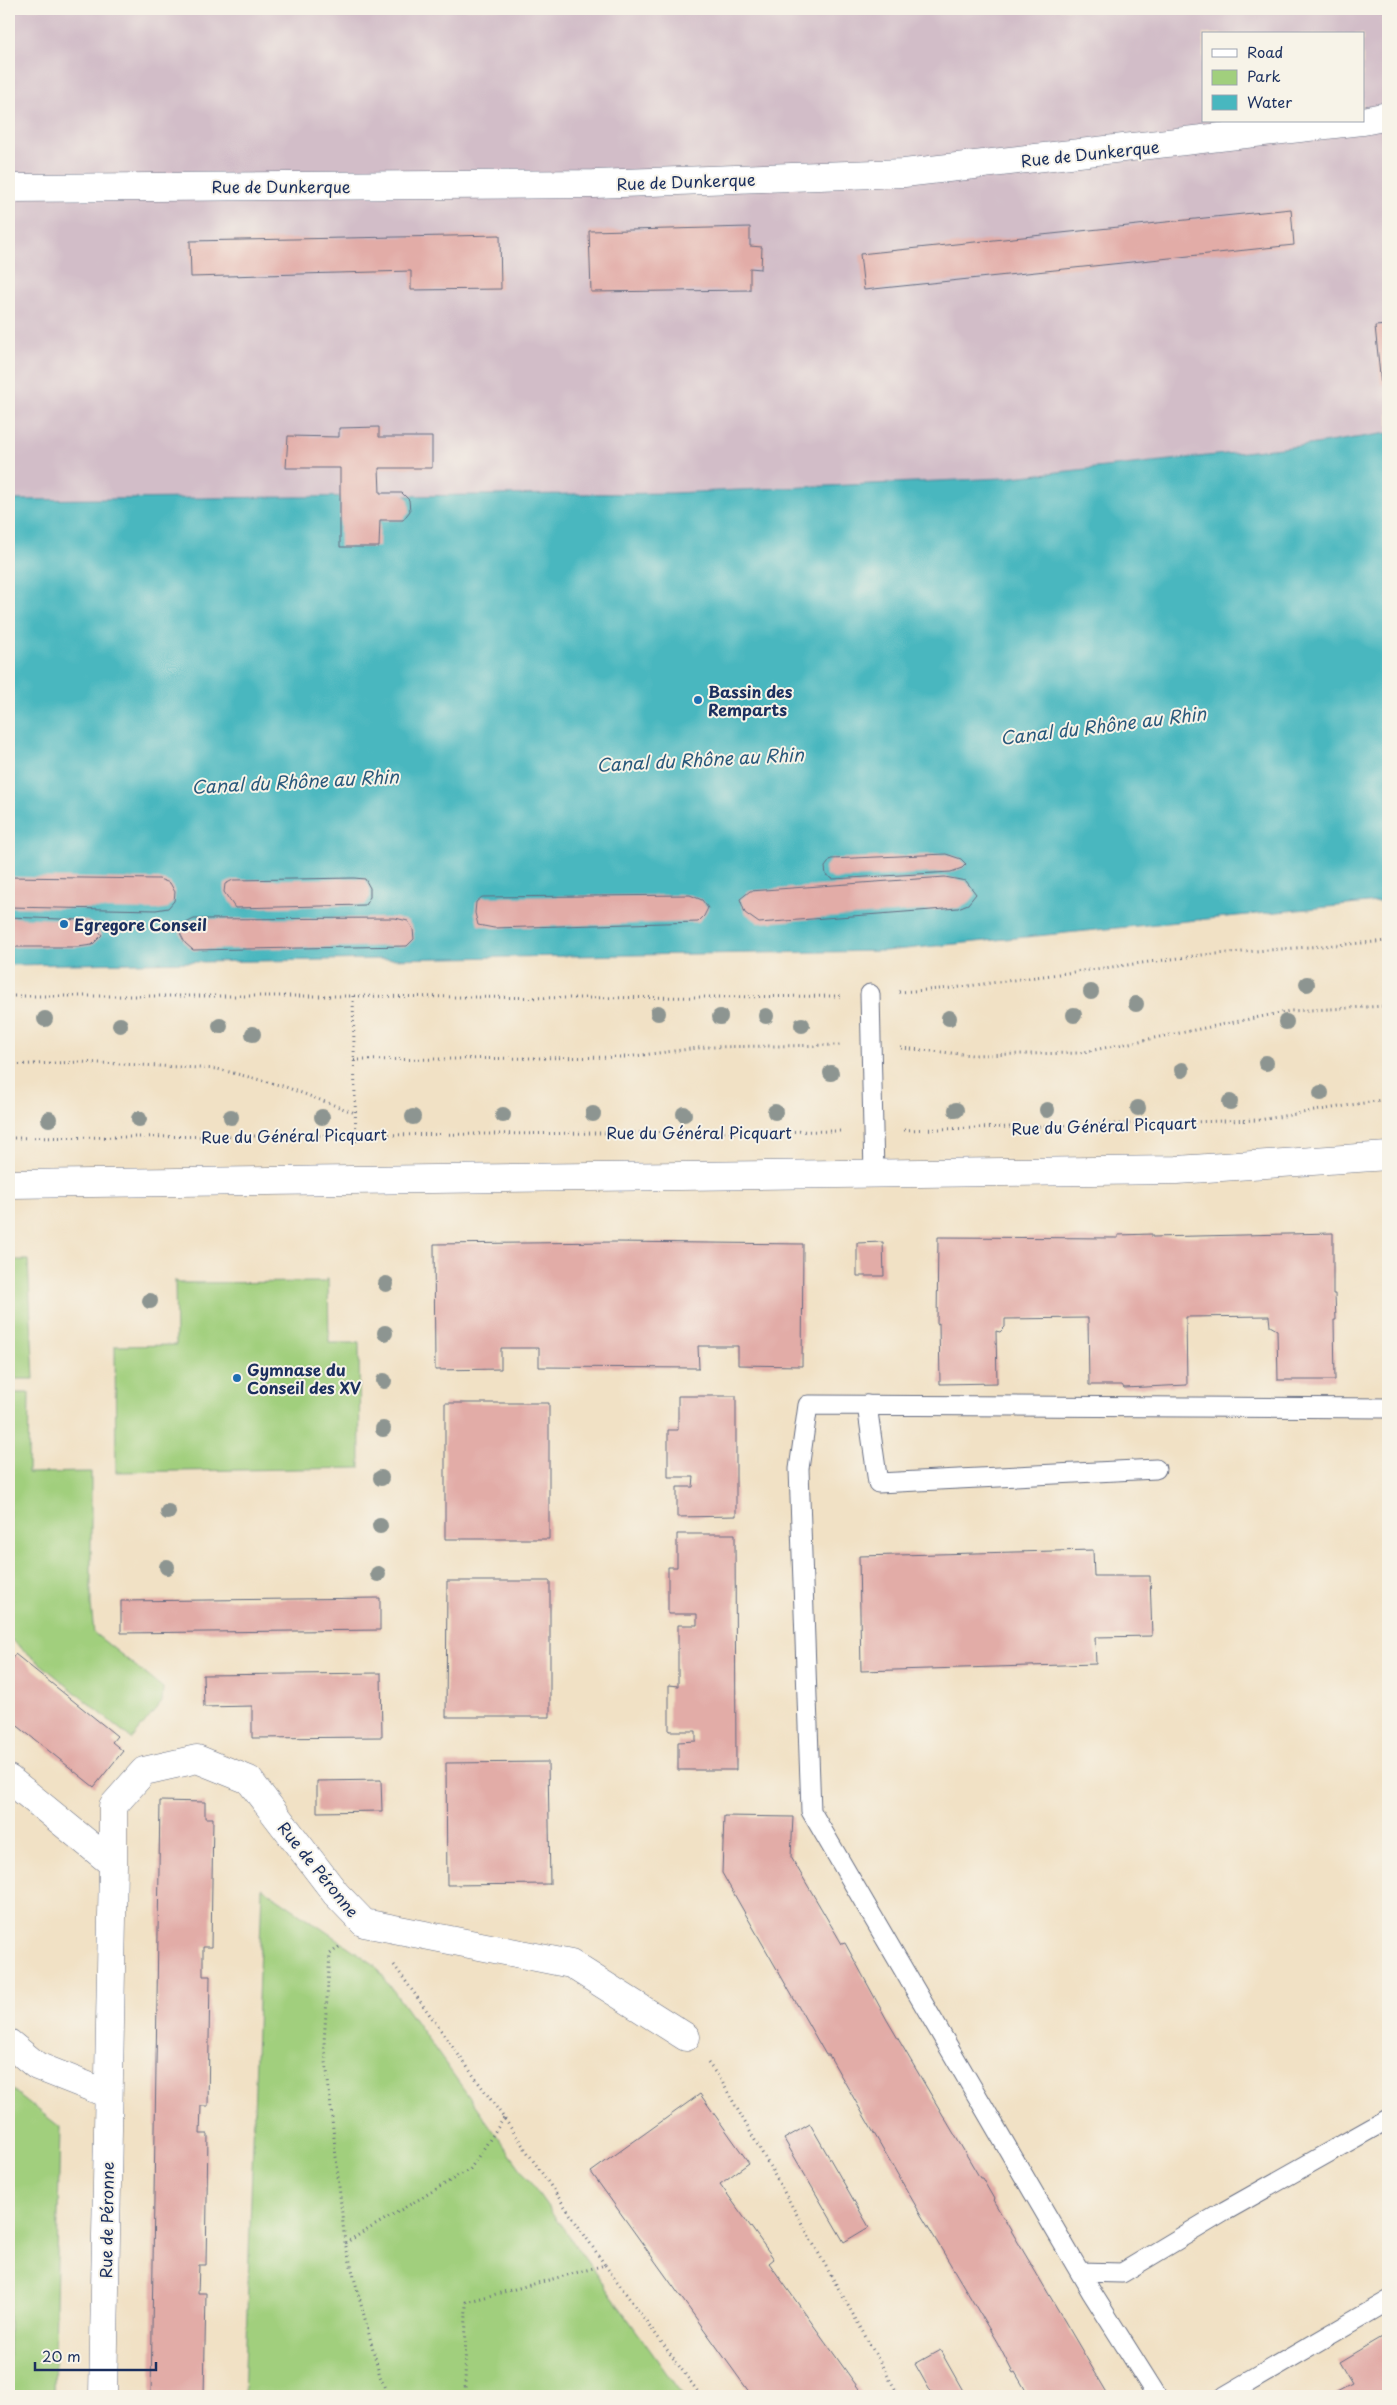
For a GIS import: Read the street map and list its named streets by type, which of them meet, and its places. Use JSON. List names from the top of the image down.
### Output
{
  "streets": {
    "street": ["Rue de Dunkerque", "Rue de Péronne"],
    "path": ["Rue du Général Picquart"]
  },
  "water": ["Canal du Rhône au Rhin"],
  "places": ["Bassin des Remparts", "Egregore Conseil", "Gymnase du Conseil des XV"],
  "legend": ["Road", "Park", "Water"],
  "scale_bar": "20 m"
}
